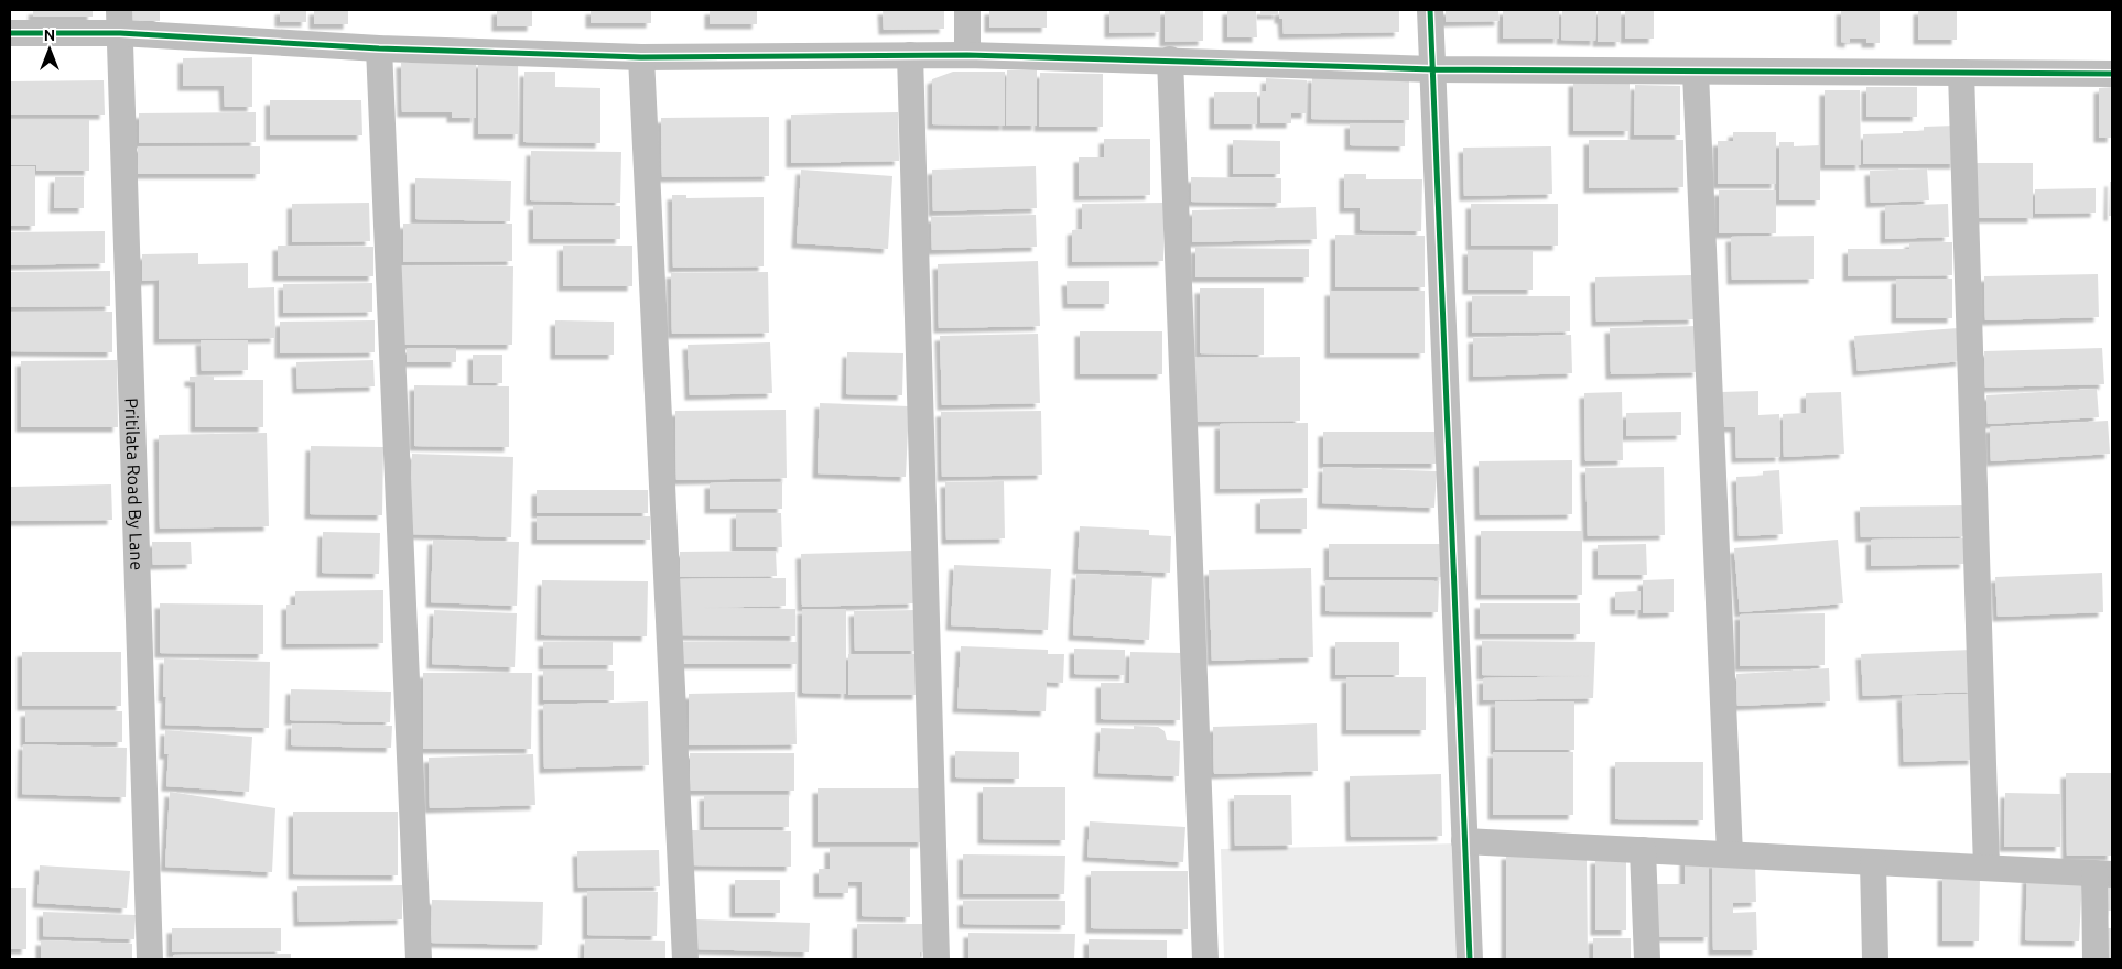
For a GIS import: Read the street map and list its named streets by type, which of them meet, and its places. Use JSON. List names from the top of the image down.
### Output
{
  "streets": {
    "street": ["Pritilata Road By Lane"]
  },
  "north": "top"
}
